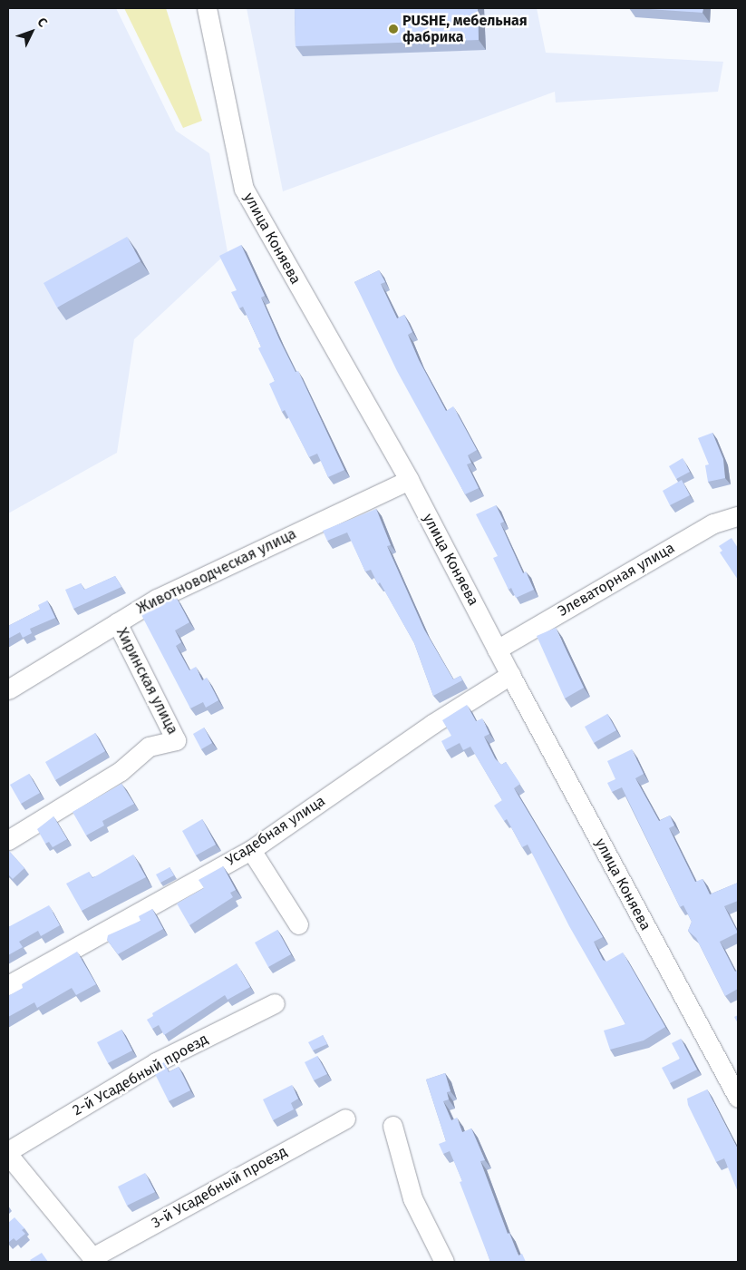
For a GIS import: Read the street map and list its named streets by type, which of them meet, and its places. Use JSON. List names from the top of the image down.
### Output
{
  "streets": {
    "street": [
      "улица Коняева",
      "Животноводческая улица",
      "Элеваторная улица",
      "Хиринская улица",
      "Усадебная улица",
      "2-й Усадебный проезд",
      "3-й Усадебный проезд"
    ]
  },
  "crossings": [
    ["улица Коняева", "Животноводческая улица"],
    ["улица Коняева", "Элеваторная улица"],
    ["улица Коняева", "Усадебная улица"],
    ["Животноводческая улица", "Хиринская улица"]
  ],
  "places": ["PUSHE, мебельная фабрика"],
  "north": "top right"
}
